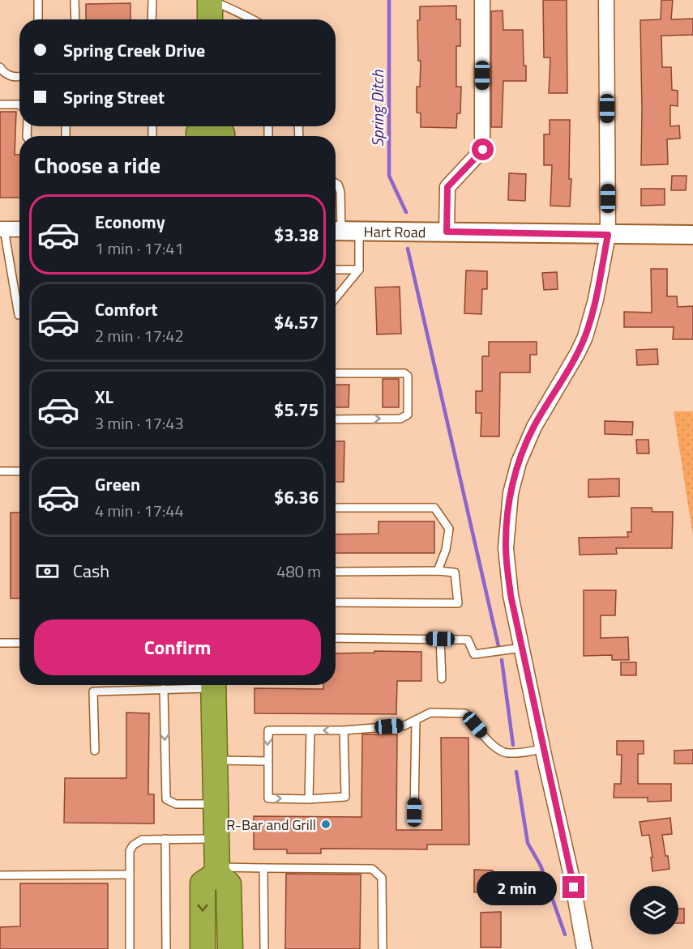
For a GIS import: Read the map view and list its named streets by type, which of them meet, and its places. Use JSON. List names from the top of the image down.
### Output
{
  "streets": {
    "street": ["Hart Road"]
  },
  "water": ["Spring Ditch"],
  "places": ["R-Bar and Grill"],
  "page": {
    "banner": ["Spring Creek Drive", "Spring Street"],
    "heading": "Choose a ride",
    "list": [
      {
        "name": "Economy",
        "note": "1 min · 17:41",
        "value": "$3.38"
      },
      {
        "name": "Comfort",
        "note": "2 min · 17:42",
        "value": "$4.57"
      },
      {
        "name": "XL",
        "note": "3 min · 17:43",
        "value": "$5.75"
      },
      {
        "name": "Green",
        "note": "4 min · 17:44",
        "value": "$6.36"
      }
    ],
    "pay": ["Cash", "480 m"],
    "buttons": "Confirm",
    "bubble": "2 min"
  }
}
